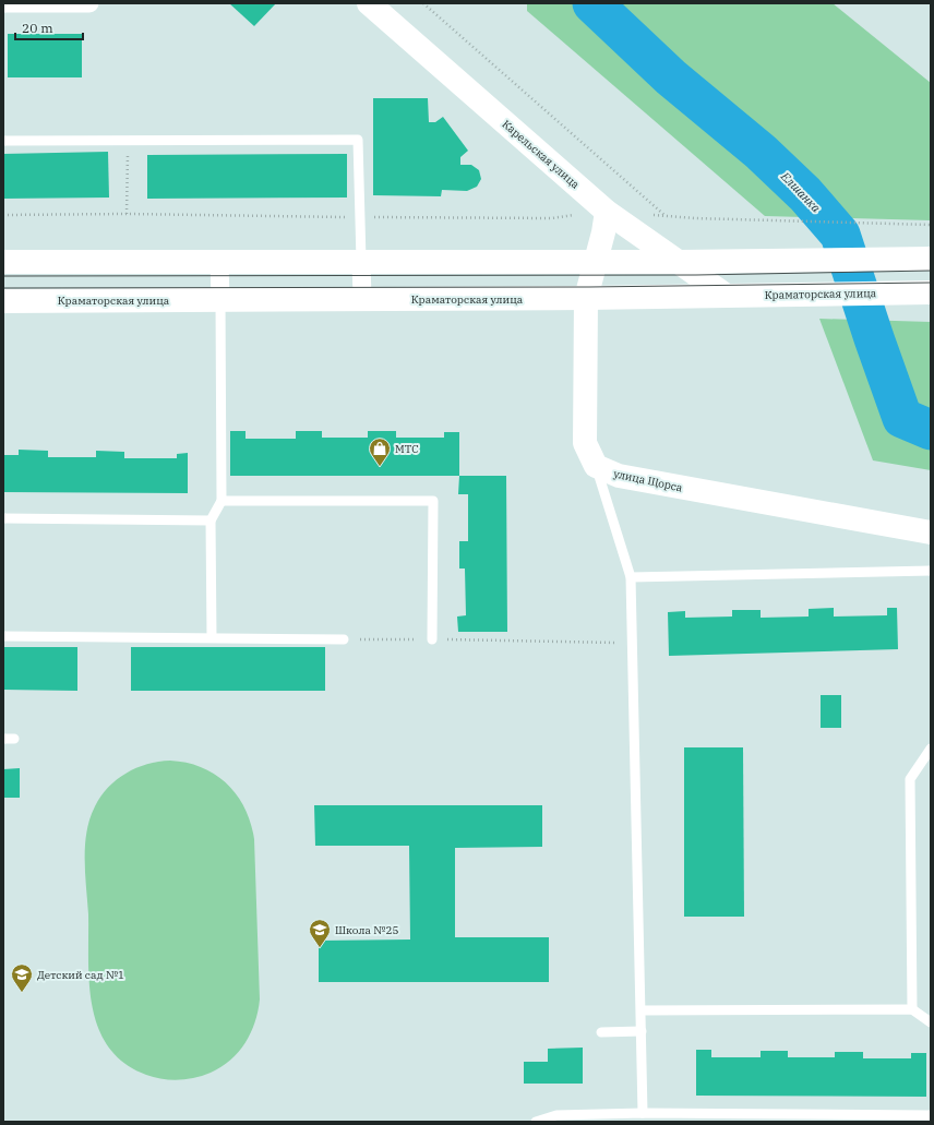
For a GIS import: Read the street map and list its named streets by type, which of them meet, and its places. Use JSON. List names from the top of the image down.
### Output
{
  "streets": {
    "main road": ["Карельская улица", "Краматорская улица", "улица Щорса"]
  },
  "crossings": [
    ["Карельская улица", "Краматорская улица"]
  ],
  "water": ["Елшанка"],
  "places": {
    "shop": ["МТС"],
    "school or university": ["Школа №25", "Детский сад №1"]
  },
  "scale_bar": "20 m"
}
